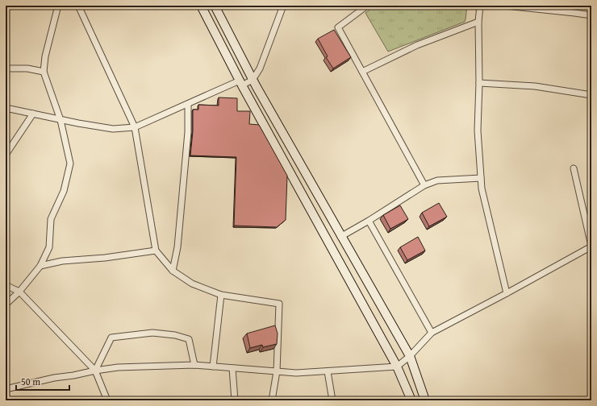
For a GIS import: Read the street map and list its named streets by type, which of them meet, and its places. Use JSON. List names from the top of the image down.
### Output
{
  "scale_bar": "50 m"
}
